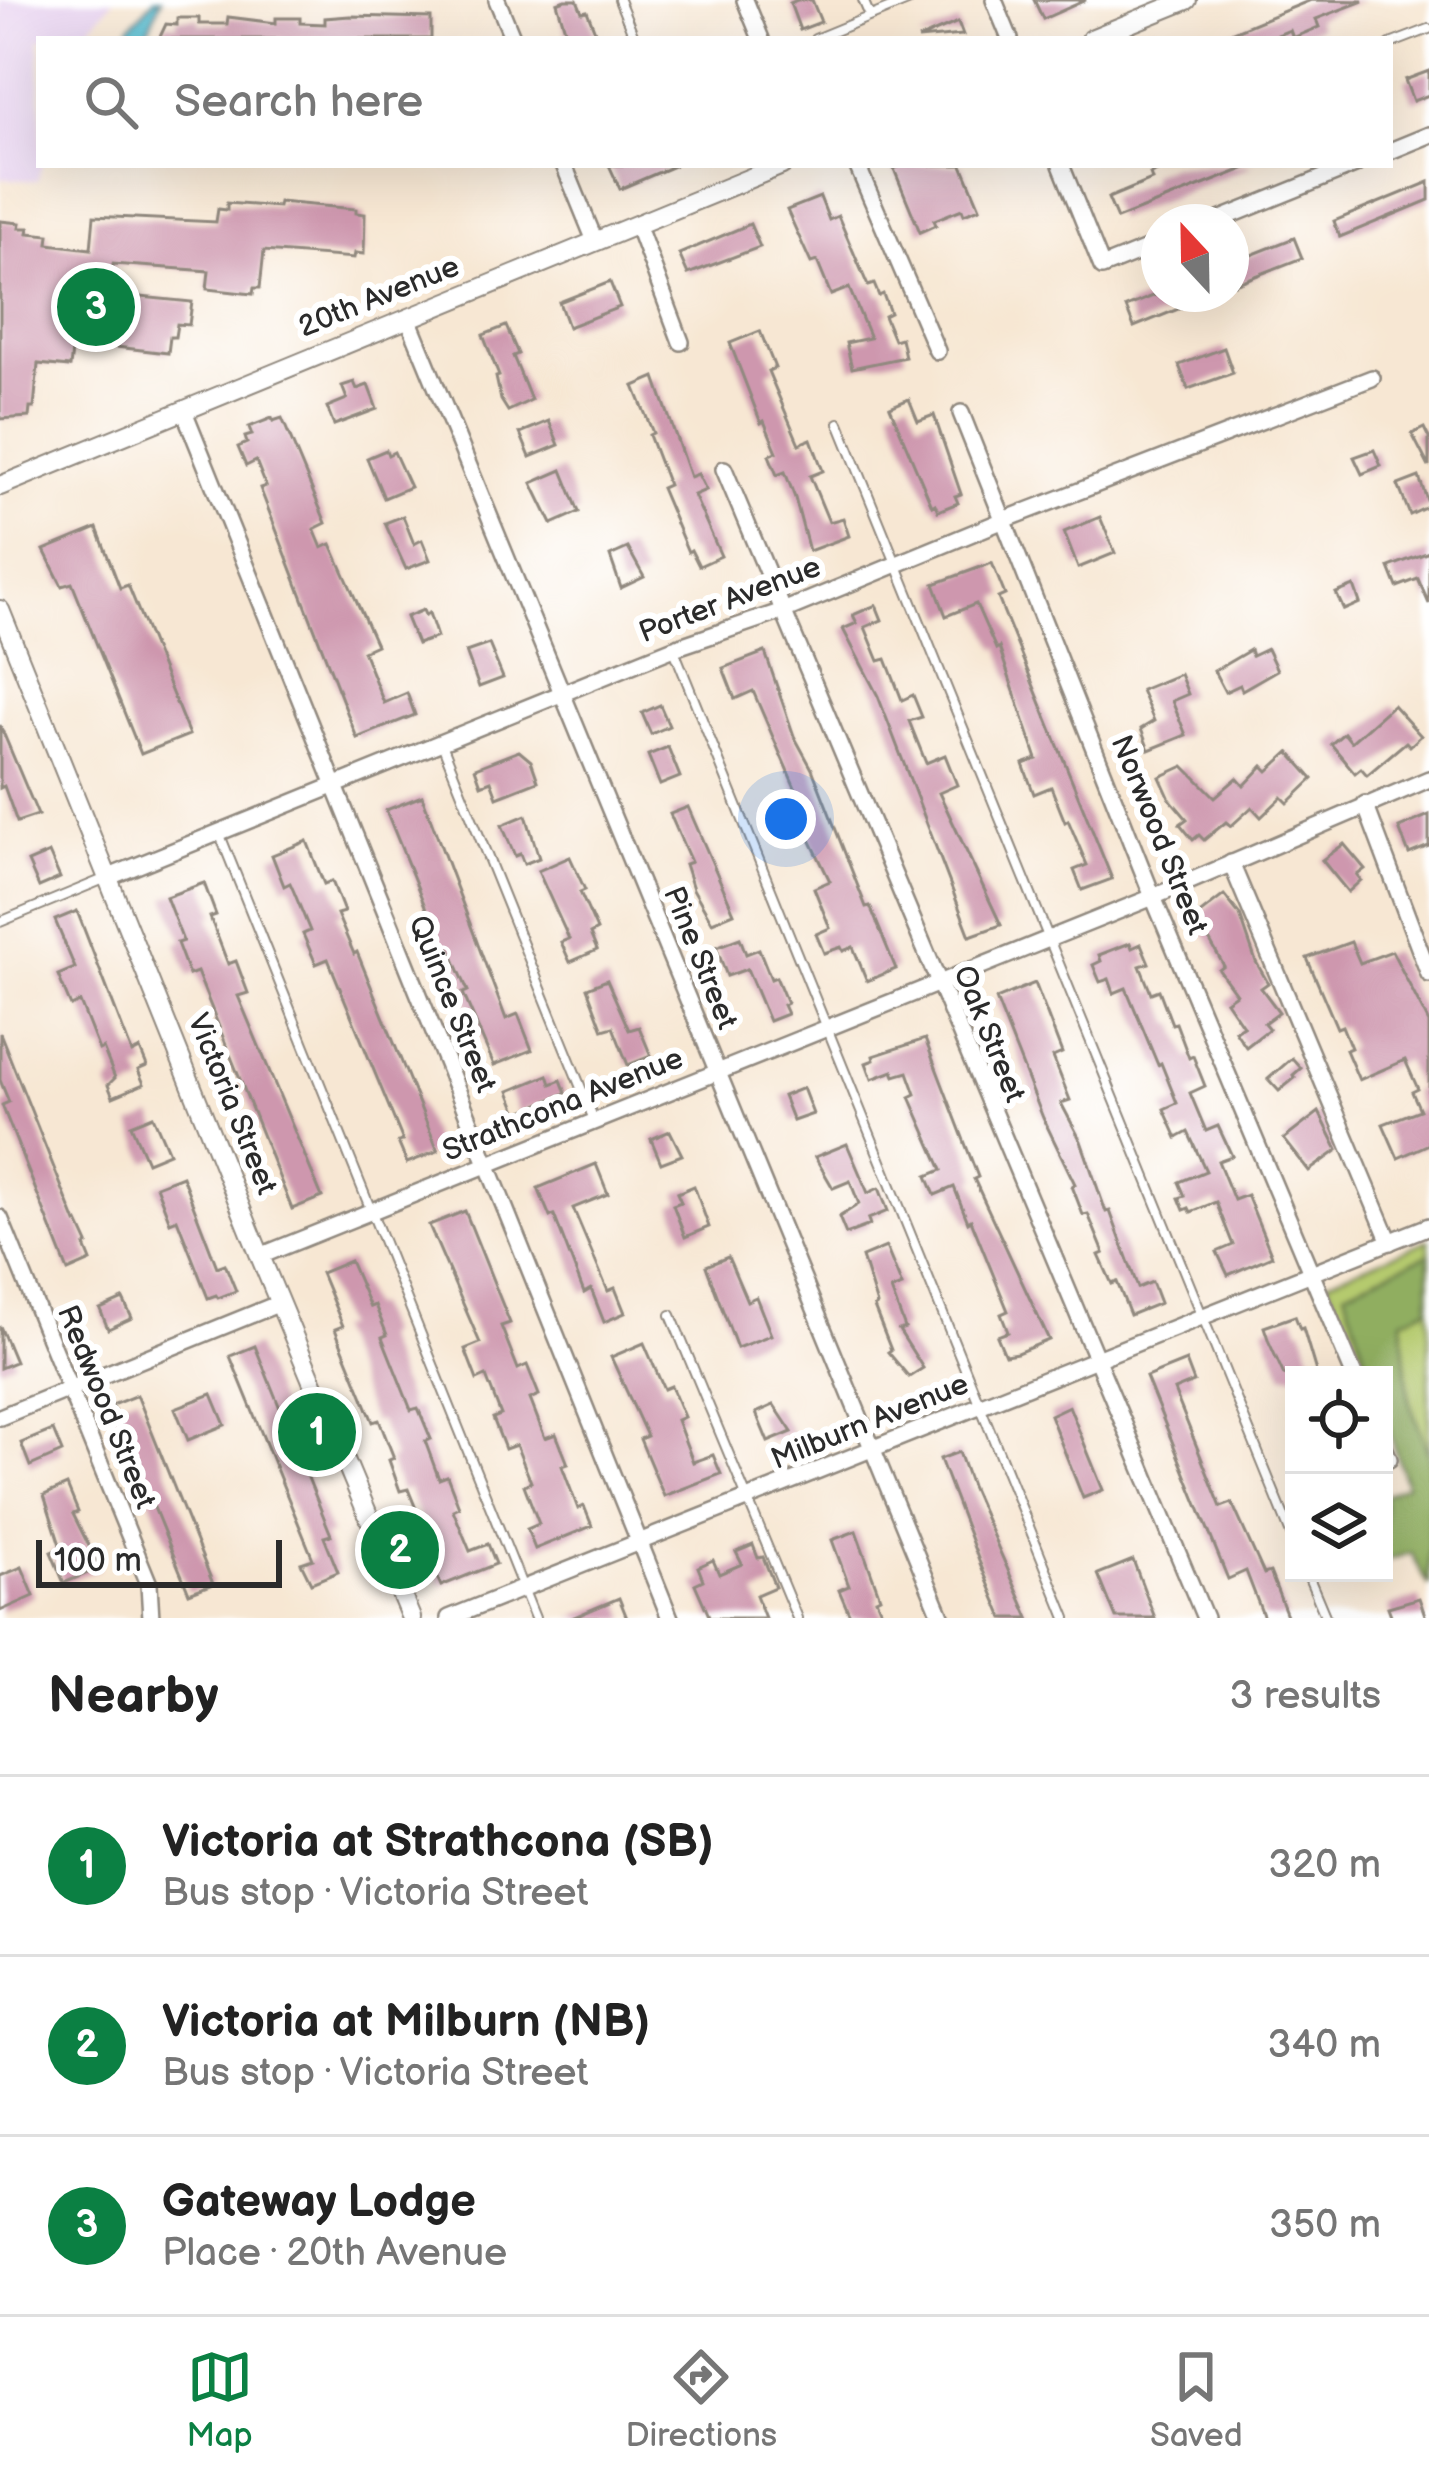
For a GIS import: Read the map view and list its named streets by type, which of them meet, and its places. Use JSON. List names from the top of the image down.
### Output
{
  "streets": {
    "street": [
      "20th Avenue",
      "Porter Avenue",
      "Norwood Street",
      "Pine Street",
      "Quince Street",
      "Oak Street",
      "Victoria Street",
      "Strathcona Avenue",
      "Redwood Street",
      "Milburn Avenue"
    ]
  },
  "crossings": [
    ["20th Avenue", "Pine Street"],
    ["20th Avenue", "Quince Street"],
    ["Porter Avenue", "Norwood Street"],
    ["Porter Avenue", "Pine Street"],
    ["Porter Avenue", "Quince Street"],
    ["Porter Avenue", "Oak Street"],
    ["Porter Avenue", "Victoria Street"],
    ["Norwood Street", "Strathcona Avenue"],
    ["Norwood Street", "Milburn Avenue"],
    ["Pine Street", "Strathcona Avenue"],
    ["Pine Street", "Milburn Avenue"],
    ["Quince Street", "Strathcona Avenue"],
    ["Quince Street", "Milburn Avenue"],
    ["Oak Street", "Strathcona Avenue"],
    ["Oak Street", "Milburn Avenue"],
    ["Victoria Street", "Strathcona Avenue"]
  ],
  "scale_bar": "100 m",
  "north": "top",
  "page": {
    "search": "Search here",
    "pins": ["3", "1", "2"],
    "scale": "100 m",
    "heading": ["Nearby", "3 results"],
    "list": [
      {
        "mark": "1",
        "name": "Victoria at Strathcona (SB)",
        "note": "Bus stop · Victoria Street",
        "value": "320 m"
      },
      {
        "mark": "2",
        "name": "Victoria at Milburn (NB)",
        "note": "Bus stop · Victoria Street",
        "value": "340 m"
      },
      {
        "mark": "3",
        "name": "Gateway Lodge",
        "note": "Place · 20th Avenue",
        "value": "350 m"
      }
    ],
    "nav": ["Map", "Directions", "Saved"]
  }
}
